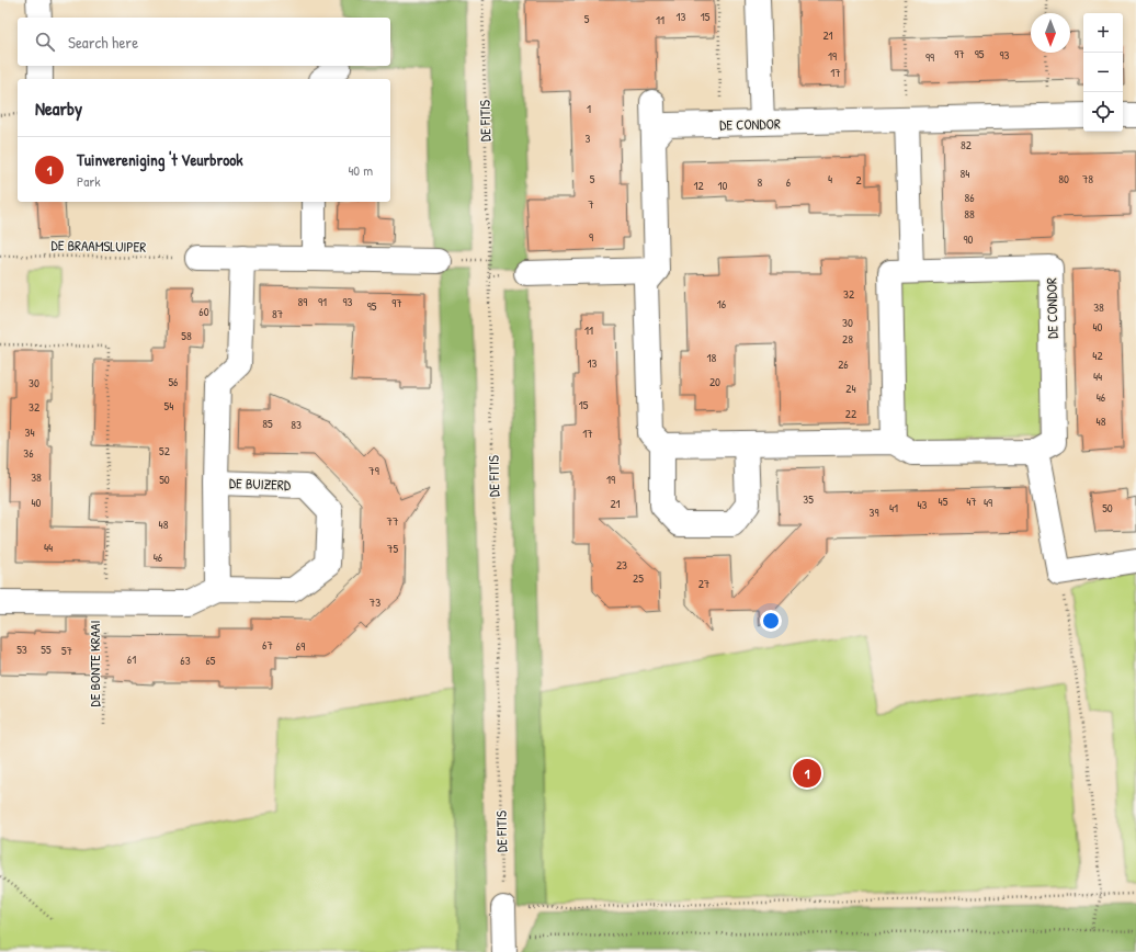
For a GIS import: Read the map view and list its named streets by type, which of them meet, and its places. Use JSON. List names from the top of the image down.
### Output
{
  "streets": {
    "street": ["DE CONDOR", "DE BUIZERD"],
    "path": ["DE FITIS", "DE BRAAMSLUIPER", "DE BONTE KRAAI"]
  },
  "crossings": [
    ["DE BUIZERD", "DE BONTE KRAAI"]
  ],
  "house_numbers": [
    "13",
    "15",
    "5",
    "11",
    "21",
    "97",
    "95",
    "93",
    "19",
    "99",
    "17",
    "1",
    "3",
    "82",
    "84",
    "5",
    "4",
    "80",
    "78",
    "2",
    "8",
    "6",
    "12",
    "10",
    "86",
    "7",
    "88",
    "9",
    "90",
    "32",
    "89",
    "91",
    "93",
    "97",
    "16",
    "95",
    "38",
    "60",
    "87",
    "30",
    "40",
    "11",
    "58",
    "28",
    "42",
    "18",
    "13",
    "26",
    "44",
    "56",
    "20",
    "30",
    "24",
    "46",
    "15",
    "54",
    "32",
    "22",
    "48",
    "85",
    "83",
    "34",
    "17",
    "52",
    "36",
    "79",
    "38",
    "50",
    "19",
    "35",
    "45",
    "47",
    "40",
    "49",
    "21",
    "43",
    "41",
    "50",
    "39",
    "77",
    "48",
    "44",
    "75",
    "46",
    "23",
    "25",
    "27",
    "73",
    "67",
    "69",
    "53",
    "55",
    "57",
    "61",
    "63",
    "65"
  ],
  "north": "bottom",
  "page": {
    "map_buttons": ["+", "−"],
    "search": "Search here",
    "heading": "Nearby",
    "list": [
      {
        "mark": "1",
        "name": "Tuinvereniging 't Veurbrook",
        "note": "Park",
        "value": "40 m"
      }
    ],
    "pins": "1"
  }
}
